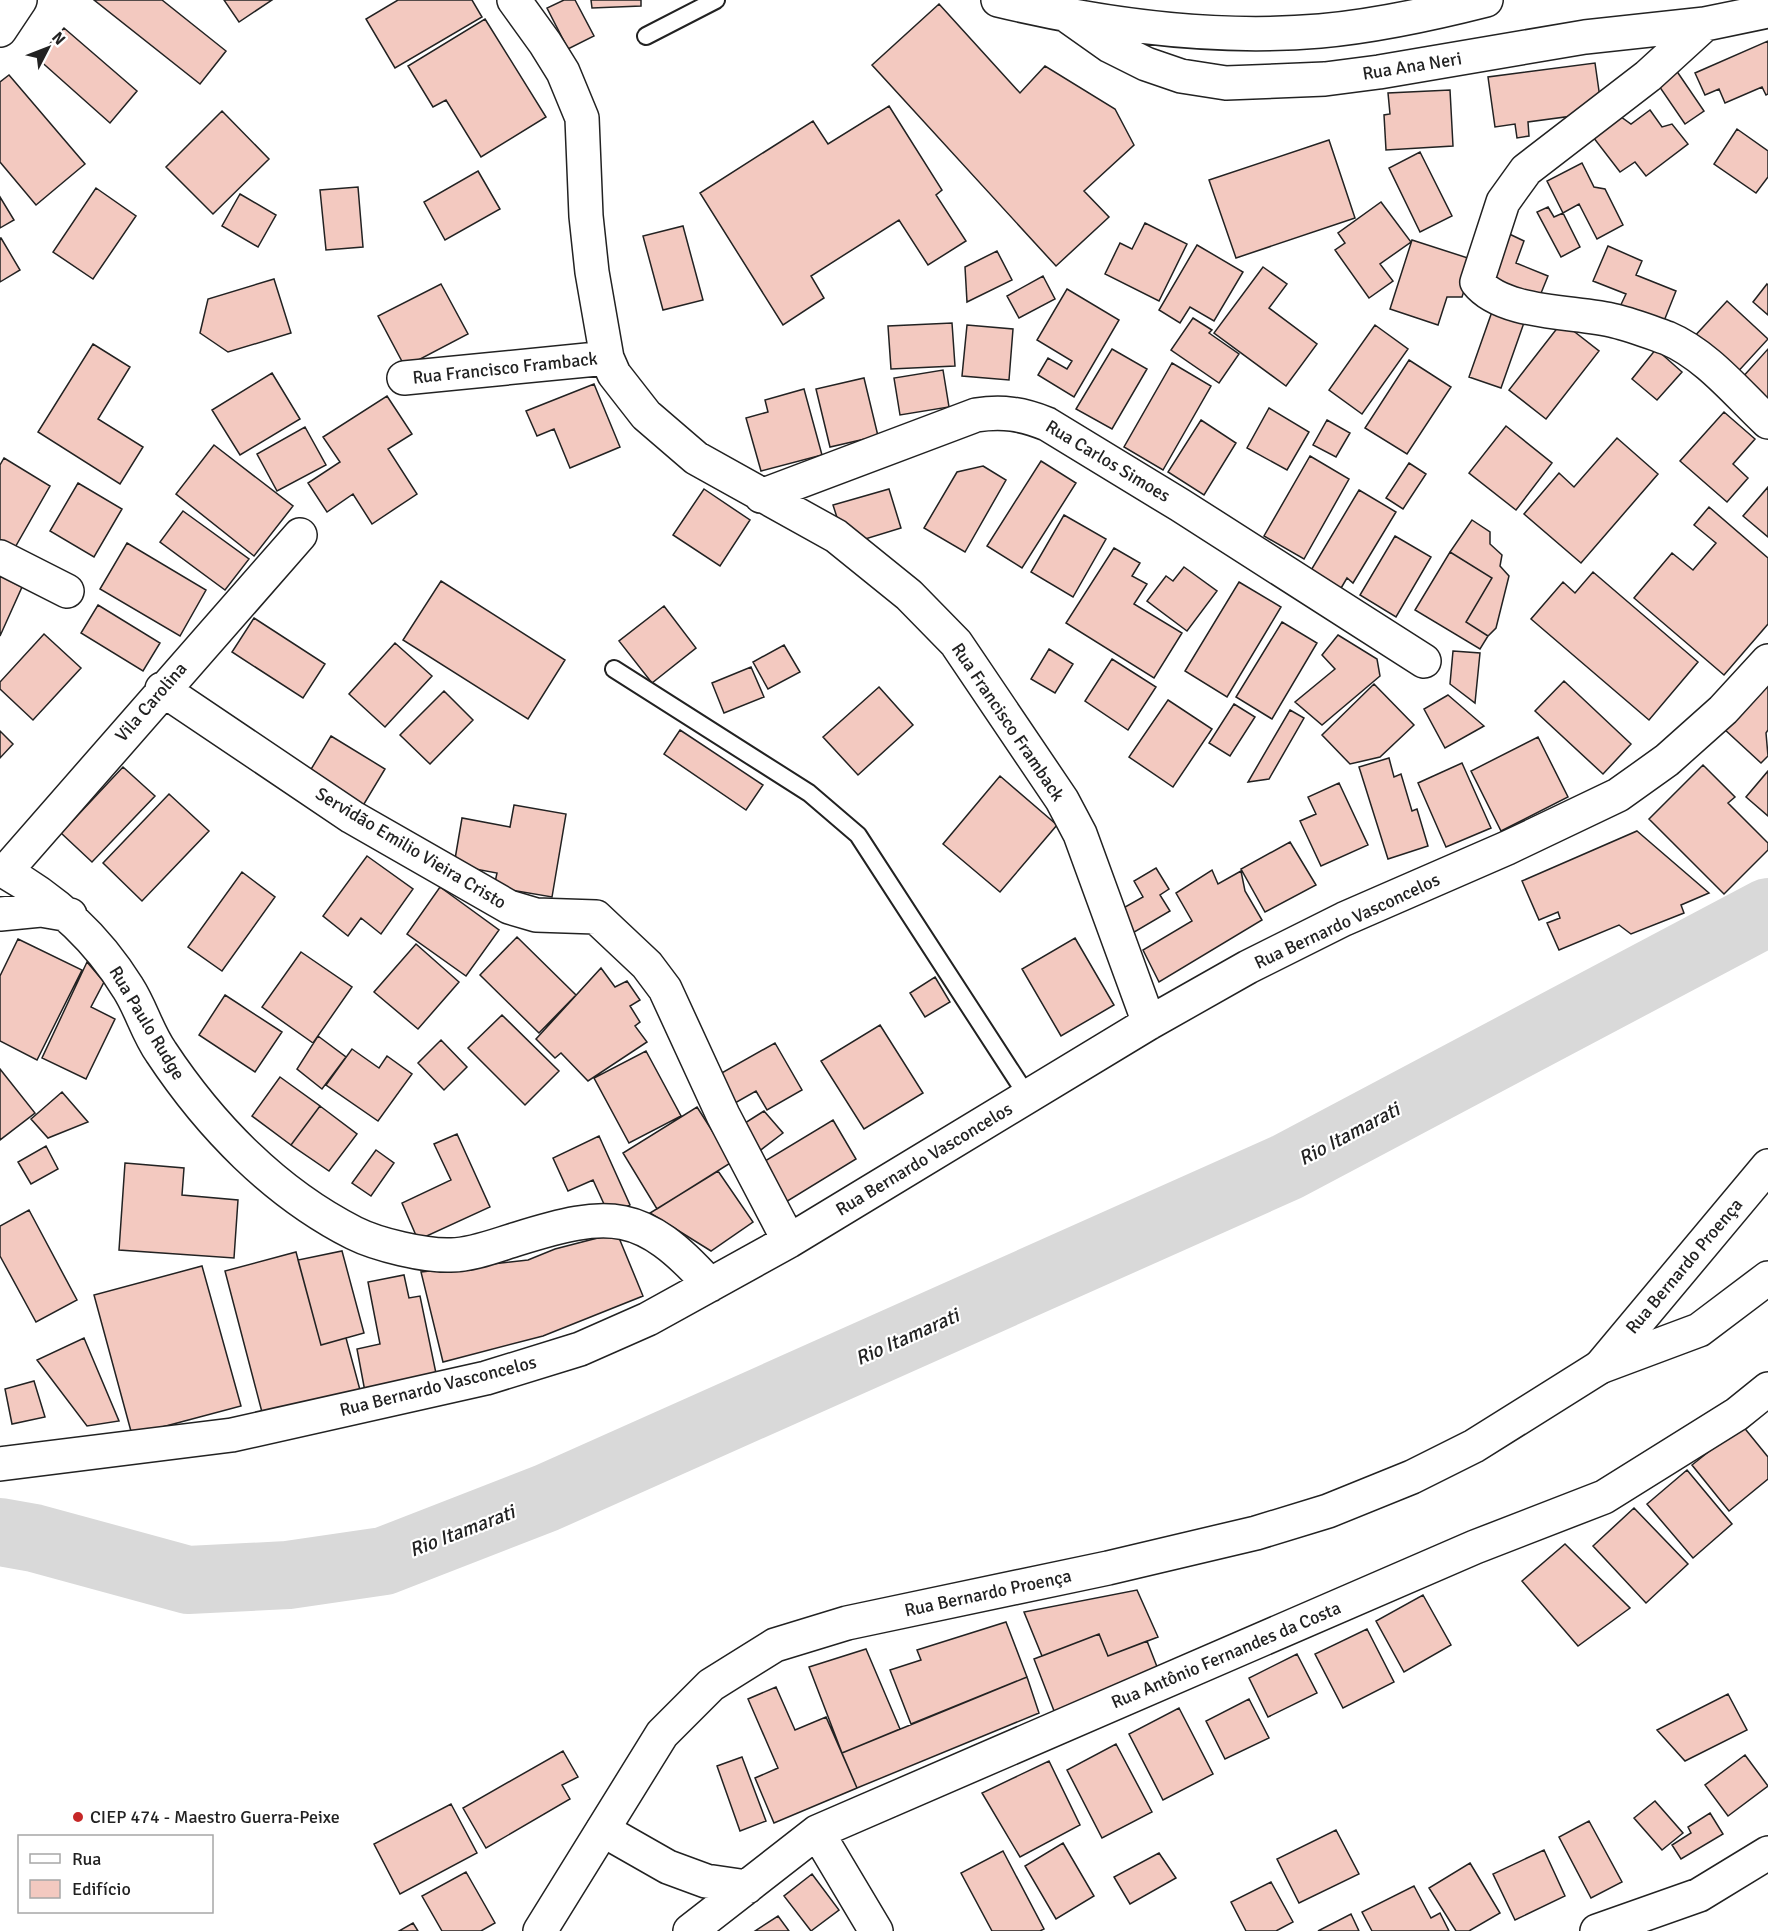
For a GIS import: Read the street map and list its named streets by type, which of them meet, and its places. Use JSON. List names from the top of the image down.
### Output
{
  "streets": {
    "street": [
      "Rua Ana Neri",
      "Rua Francisco Framback",
      "Rua Carlos Simoes",
      "Vila Carolina",
      "Servidão Emilio Vieira Cristo",
      "Rua Bernardo Vasconcelos",
      "Rua Paulo Rudge",
      "Rua Bernardo Proença",
      "Rua Antônio Fernandes da Costa"
    ]
  },
  "crossings": [
    ["Rua Francisco Framback", "Rua Carlos Simoes"],
    ["Rua Francisco Framback", "Rua Bernardo Vasconcelos"],
    ["Vila Carolina", "Servidão Emilio Vieira Cristo"],
    ["Vila Carolina", "Rua Paulo Rudge"],
    ["Servidão Emilio Vieira Cristo", "Rua Bernardo Vasconcelos"],
    ["Rua Bernardo Vasconcelos", "Rua Paulo Rudge"]
  ],
  "water": ["Rio Itamarati"],
  "places": ["CIEP 474 - Maestro Guerra-Peixe"],
  "legend": ["Rua", "Edifício"],
  "north": "top right"
}
